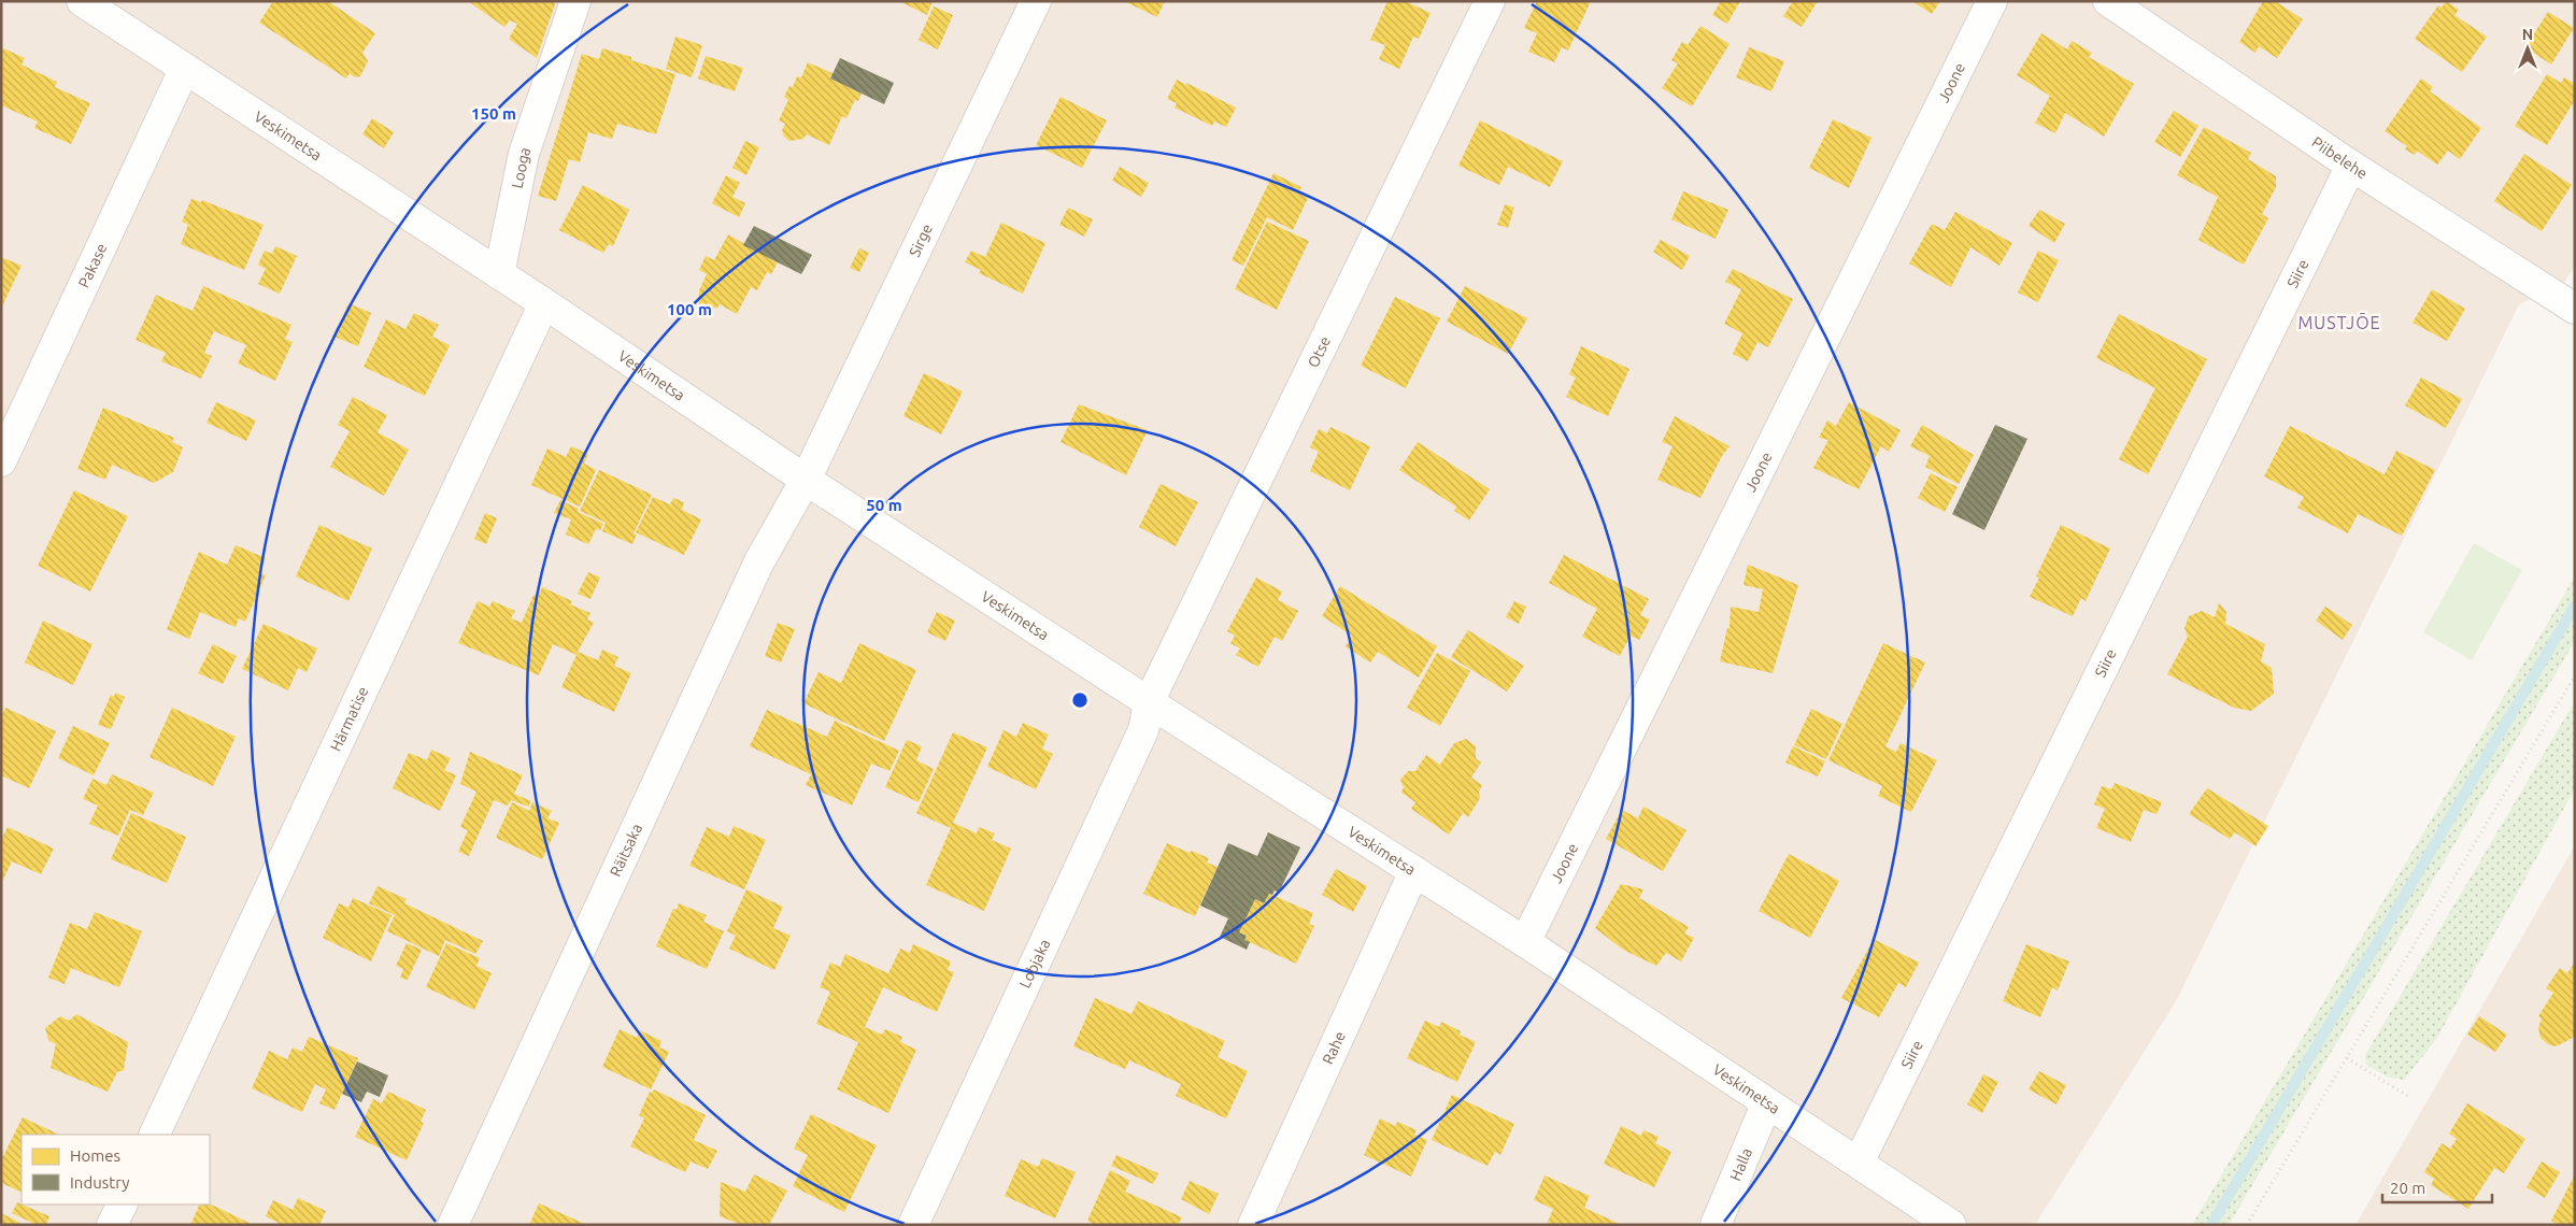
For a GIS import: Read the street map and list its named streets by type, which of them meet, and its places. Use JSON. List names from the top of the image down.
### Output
{
  "streets": {
    "street": [
      "Joone",
      "Veskimetsa",
      "Piibelehe",
      "Looga",
      "Sirge",
      "Pakase",
      "Siire",
      "Otse",
      "Härmatise",
      "Räitsaka",
      "Lobjaka",
      "Rahe",
      "Halla"
    ]
  },
  "crossings": [
    ["Joone", "Veskimetsa"],
    ["Veskimetsa", "Looga"],
    ["Veskimetsa", "Sirge"],
    ["Veskimetsa", "Pakase"],
    ["Veskimetsa", "Siire"],
    ["Veskimetsa", "Otse"],
    ["Veskimetsa", "Härmatise"],
    ["Veskimetsa", "Räitsaka"],
    ["Veskimetsa", "Lobjaka"],
    ["Veskimetsa", "Rahe"],
    ["Veskimetsa", "Halla"],
    ["Piibelehe", "Siire"],
    ["Sirge", "Räitsaka"],
    ["Otse", "Lobjaka"]
  ],
  "districts": ["MUSTJÕE"],
  "legend": ["Homes", "Industry"],
  "scale_bar": "20 m",
  "north": "top",
  "rings": ["150 m", "100 m", "50 m"]
}
